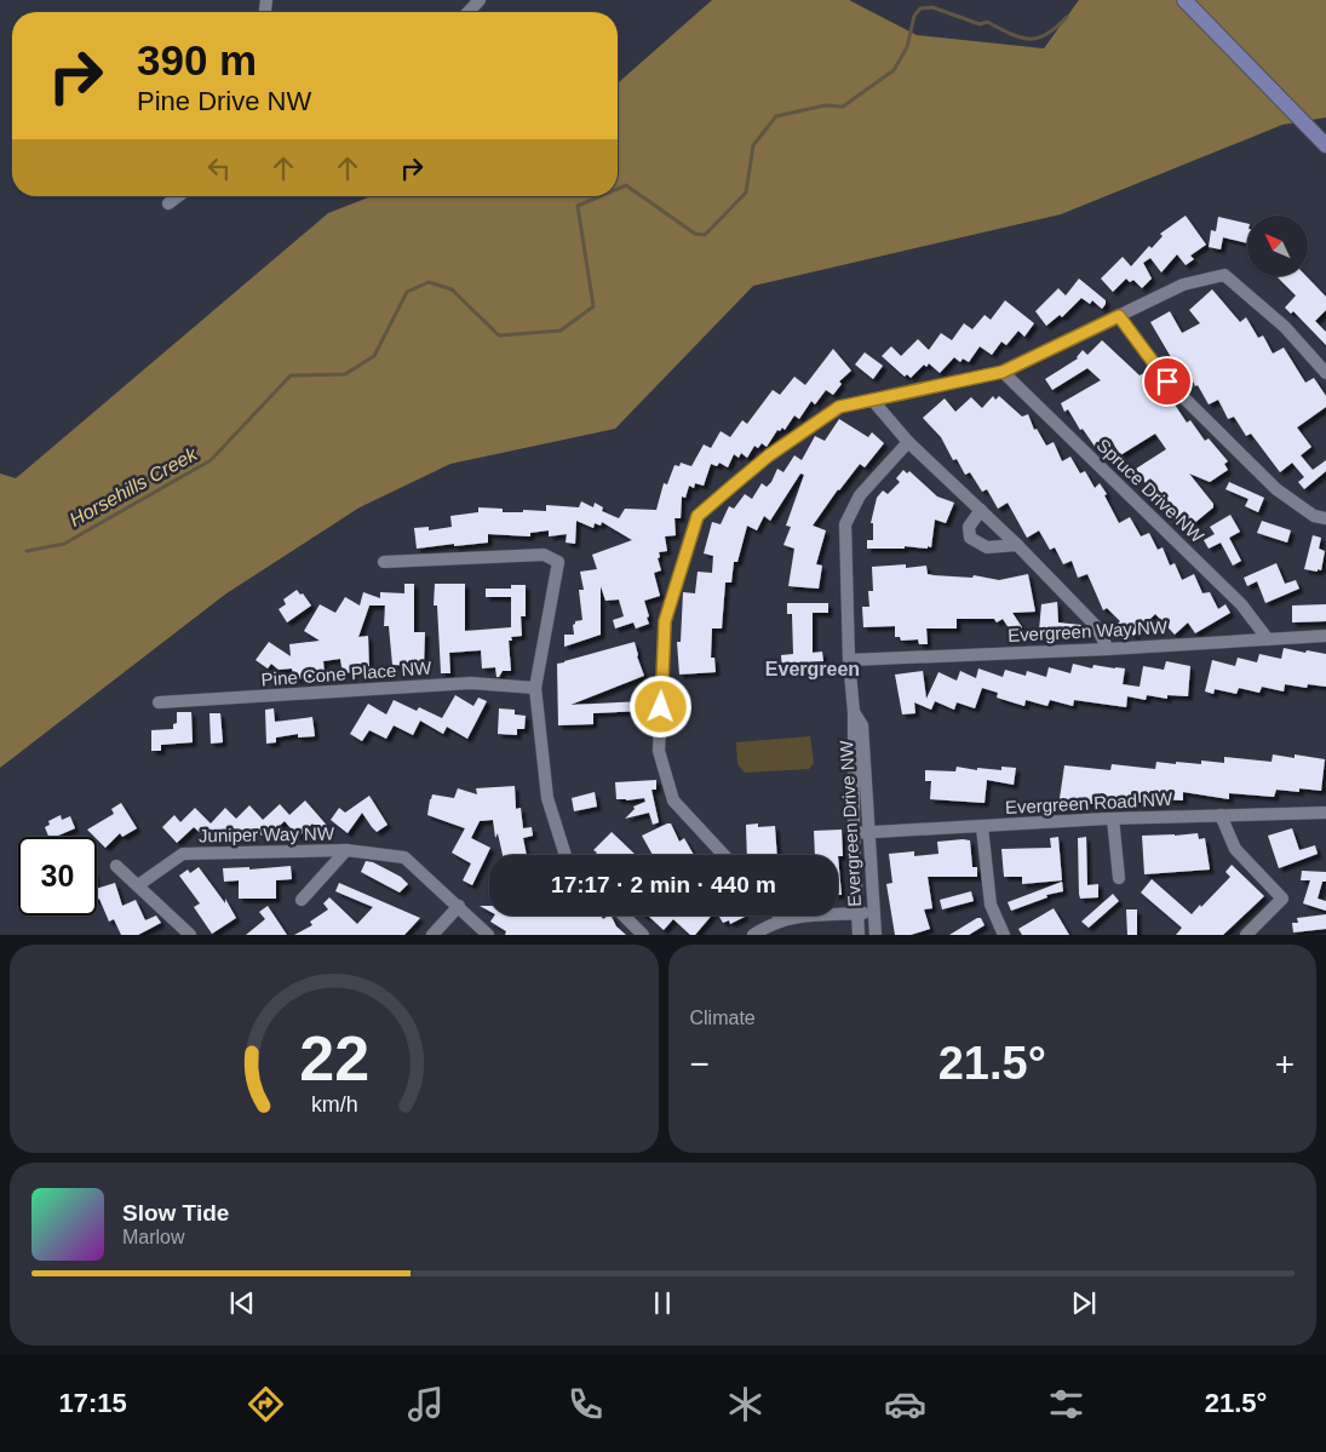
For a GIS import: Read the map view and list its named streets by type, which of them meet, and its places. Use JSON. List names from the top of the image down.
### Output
{
  "streets": {
    "street": [
      "Spruce Drive NW",
      "Evergreen Way NW",
      "Pine Cone Place NW",
      "Evergreen Road NW",
      "Evergreen Drive NW",
      "Juniper Way NW"
    ]
  },
  "crossings": [
    ["Spruce Drive NW", "Evergreen Way NW"],
    ["Evergreen Way NW", "Evergreen Drive NW"],
    ["Evergreen Road NW", "Evergreen Drive NW"]
  ],
  "districts": ["Evergreen"],
  "water": ["Horsehills Creek"],
  "north": "top left",
  "page": {
    "turn": ["390 m", "Pine Drive NW"],
    "limit": "30",
    "trip": "17:17 · 2 min · 440 m",
    "tile": "Climate",
    "heat": ["−", "21.5°", "+"],
    "song": ["Slow Tide", "Marlow"],
    "tabs": ["17:15", "21.5°"],
    "gauge": ["22", "km/h"]
  }
}
